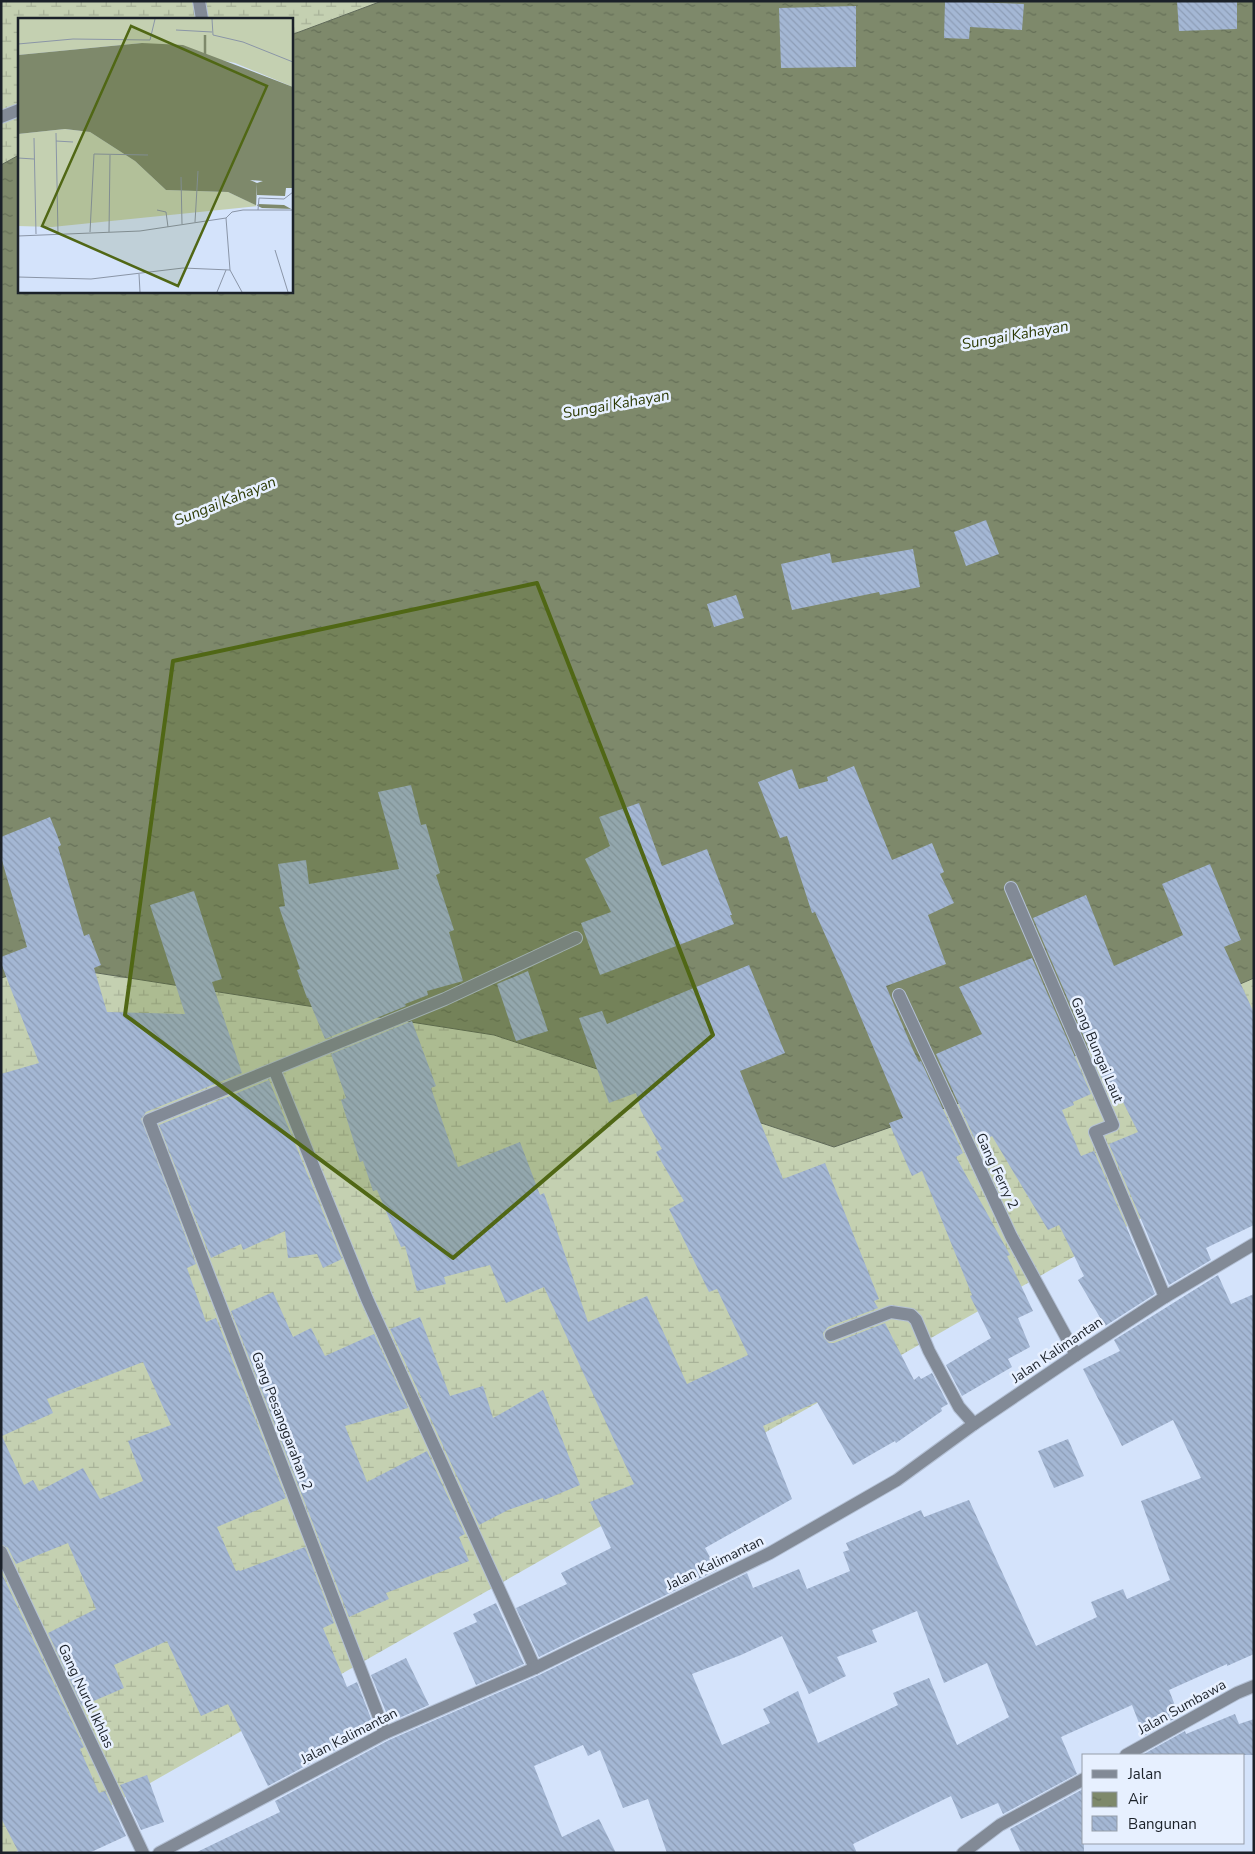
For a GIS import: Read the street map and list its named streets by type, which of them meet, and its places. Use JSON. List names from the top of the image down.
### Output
{
  "streets": {
    "street": [
      "Gang Bungai Laut",
      "Gang Ferry 2",
      "Jalan Kalimantan",
      "Gang Pesanggarahan 2",
      "Gang Nurul Ikhlas",
      "Jalan Sumbawa"
    ]
  },
  "crossings": [
    ["Gang Bungai Laut", "Jalan Kalimantan"],
    ["Gang Ferry 2", "Jalan Kalimantan"],
    ["Jalan Kalimantan", "Gang Pesanggarahan 2"]
  ],
  "water": ["Sungai Kahayan"],
  "legend": ["Jalan", "Air", "Bangunan"]
}
